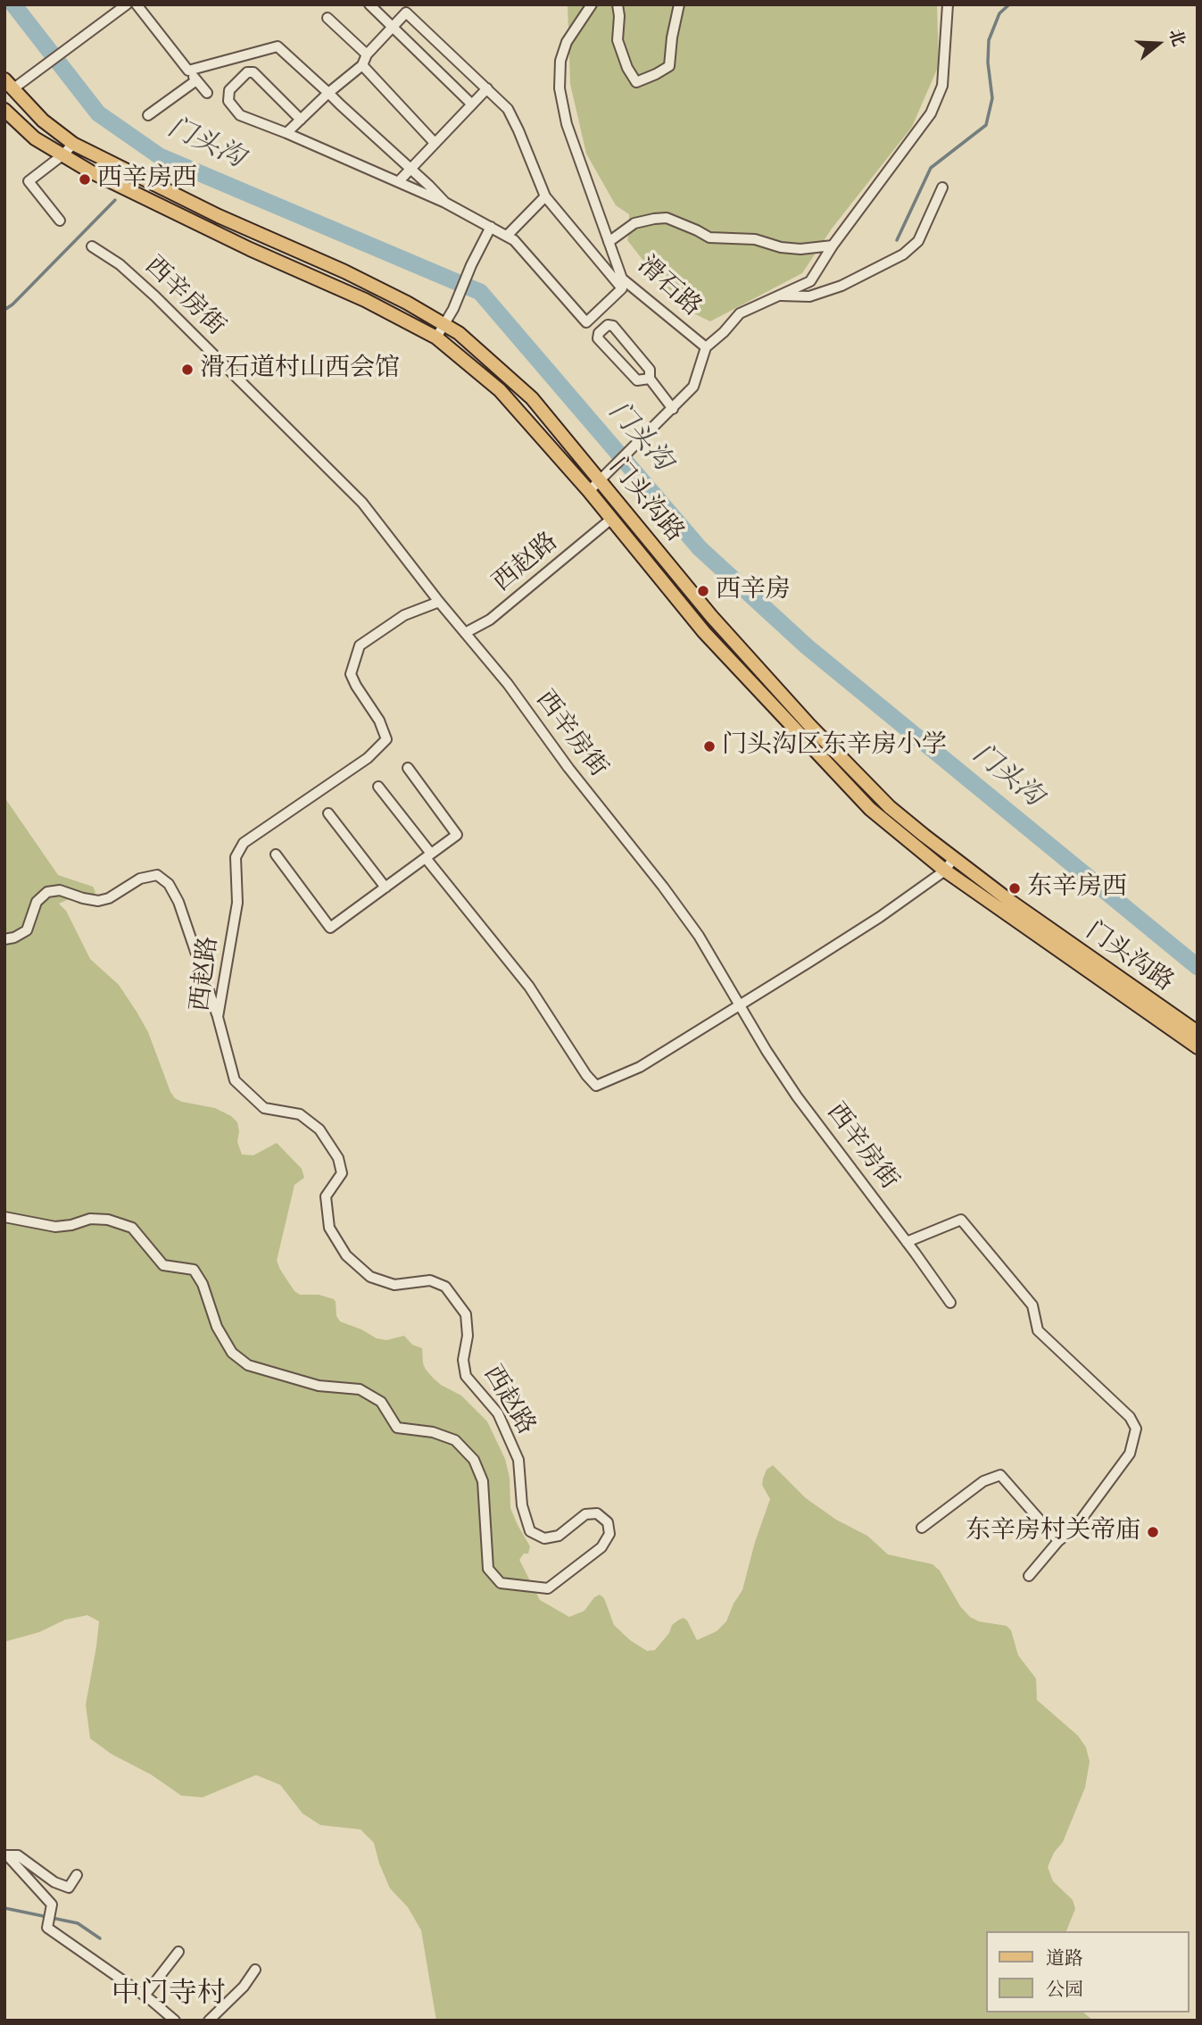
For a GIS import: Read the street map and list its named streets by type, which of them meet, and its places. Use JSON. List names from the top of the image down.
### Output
{
  "streets": {
    "main road": ["门头沟路"],
    "street": ["滑石路", "西辛房街", "西赵路"]
  },
  "crossings": [
    ["滑石路", "门头沟路"],
    ["西辛房街", "西赵路"],
    ["门头沟路", "西赵路"]
  ],
  "districts": ["中门寺村"],
  "water": ["门头沟"],
  "places": [
    "西辛房西",
    "滑石道村山西会馆",
    "西辛房",
    "门头沟区东辛房小学",
    "东辛房西",
    "东辛房村关帝庙"
  ],
  "legend": ["道路", "公园"],
  "north": "right"
}
